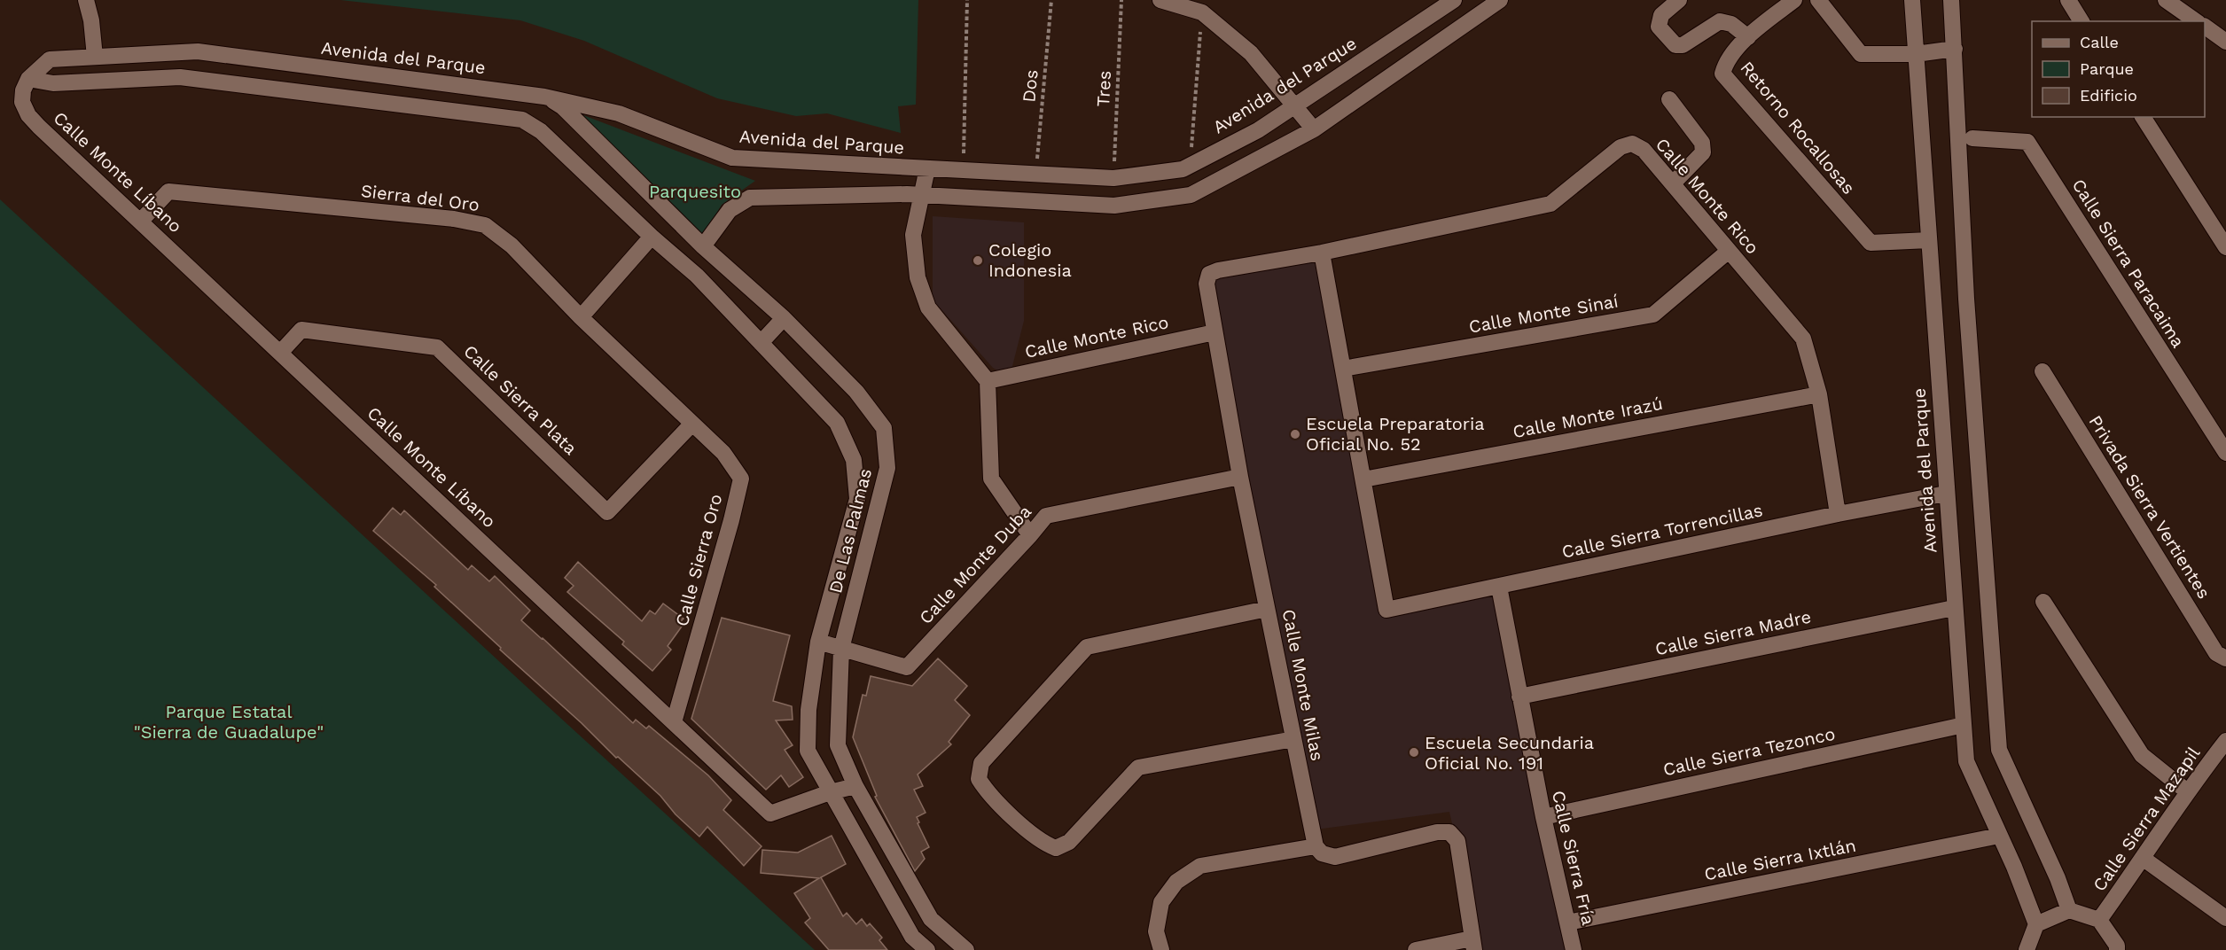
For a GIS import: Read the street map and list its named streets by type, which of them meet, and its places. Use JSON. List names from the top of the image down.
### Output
{
  "streets": {
    "street": [
      "Avenida del Parque",
      "Retorno Rocallosas",
      "Calle Monte Líbano",
      "Calle Monte Rico",
      "Sierra del Oro",
      "Calle Sierra Paracaima",
      "Calle Monte Sinaí",
      "Calle Sierra Plata",
      "Calle Monte Irazú",
      "Privada Sierra Vertientes",
      "De Las Palmas",
      "Calle Sierra Torrencillas",
      "Calle Sierra Oro",
      "Calle Monte Duba",
      "Calle Sierra Madre",
      "Calle Monte Milas",
      "Calle Sierra Tezonco",
      "Calle Sierra Mazapil",
      "Calle Sierra Fría",
      "Calle Sierra Ixtlán"
    ],
    "path": ["Dos", "Tres"]
  },
  "crossings": [
    ["Avenida del Parque", "Dos"],
    ["Avenida del Parque", "Tres"],
    ["Avenida del Parque", "Retorno Rocallosas"],
    ["Avenida del Parque", "Calle Monte Líbano"],
    ["Avenida del Parque", "De Las Palmas"],
    ["Avenida del Parque", "Calle Sierra Torrencillas"],
    ["Avenida del Parque", "Calle Sierra Madre"],
    ["Avenida del Parque", "Calle Sierra Tezonco"],
    ["Avenida del Parque", "Calle Sierra Ixtlán"],
    ["Calle Monte Líbano", "Sierra del Oro"],
    ["Calle Monte Líbano", "Calle Sierra Plata"],
    ["Calle Monte Líbano", "De Las Palmas"],
    ["Calle Monte Líbano", "Calle Sierra Oro"],
    ["Calle Monte Rico", "Calle Monte Sinaí"],
    ["Calle Monte Rico", "Calle Monte Irazú"],
    ["Calle Monte Rico", "Calle Sierra Torrencillas"],
    ["Calle Monte Rico", "Calle Monte Milas"],
    ["Sierra del Oro", "Calle Sierra Plata"],
    ["Sierra del Oro", "Calle Sierra Oro"],
    ["Calle Sierra Plata", "Calle Sierra Oro"],
    ["Calle Monte Irazú", "Calle Sierra Torrencillas"],
    ["De Las Palmas", "Calle Monte Duba"],
    ["Calle Sierra Torrencillas", "Calle Sierra Fría"],
    ["Calle Monte Duba", "Calle Monte Milas"],
    ["Calle Sierra Madre", "Calle Sierra Fría"],
    ["Calle Sierra Tezonco", "Calle Sierra Fría"],
    ["Calle Sierra Fría", "Calle Sierra Ixtlán"]
  ],
  "parks": ["Parquesito", "Parque Estatal \"Sierra de Guadalupe\""],
  "places": ["Colegio Indonesia", "Escuela Preparatoria Oficial No. 52", "Escuela Secundaria Oficial No. 191"],
  "legend": ["Calle", "Parque", "Edificio"]
}
